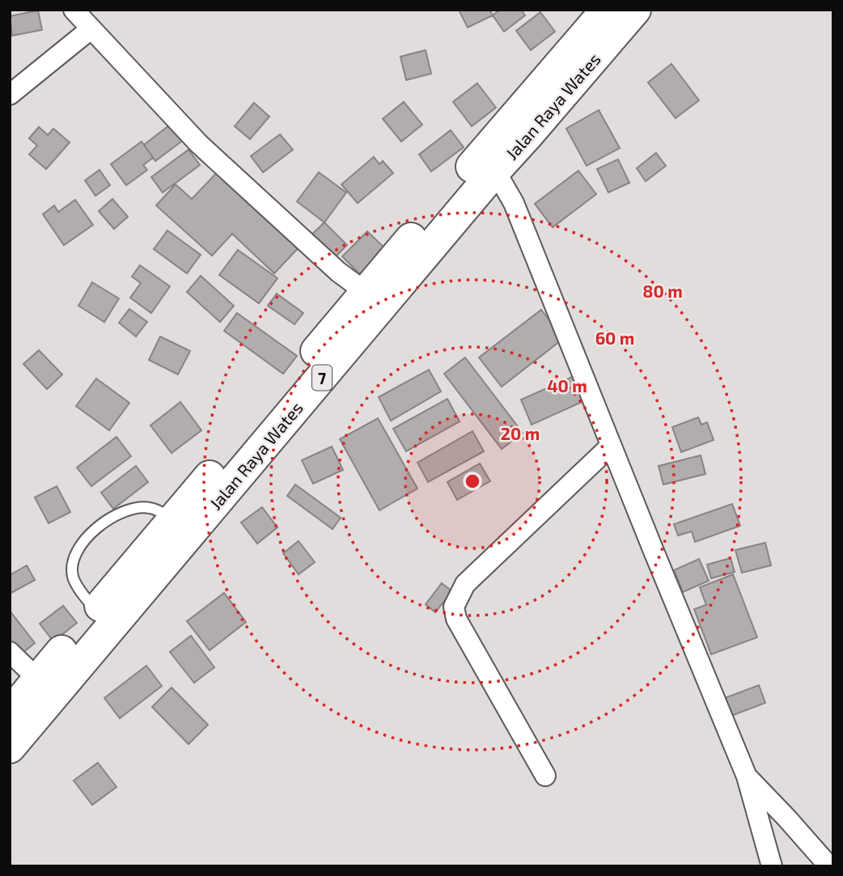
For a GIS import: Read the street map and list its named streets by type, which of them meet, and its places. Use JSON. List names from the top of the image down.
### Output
{
  "streets": {
    "highway": ["Jalan Raya Wates", "7"]
  },
  "rings": [
    "80 m",
    "60 m",
    "40 m",
    "20 m"
  ]
}
